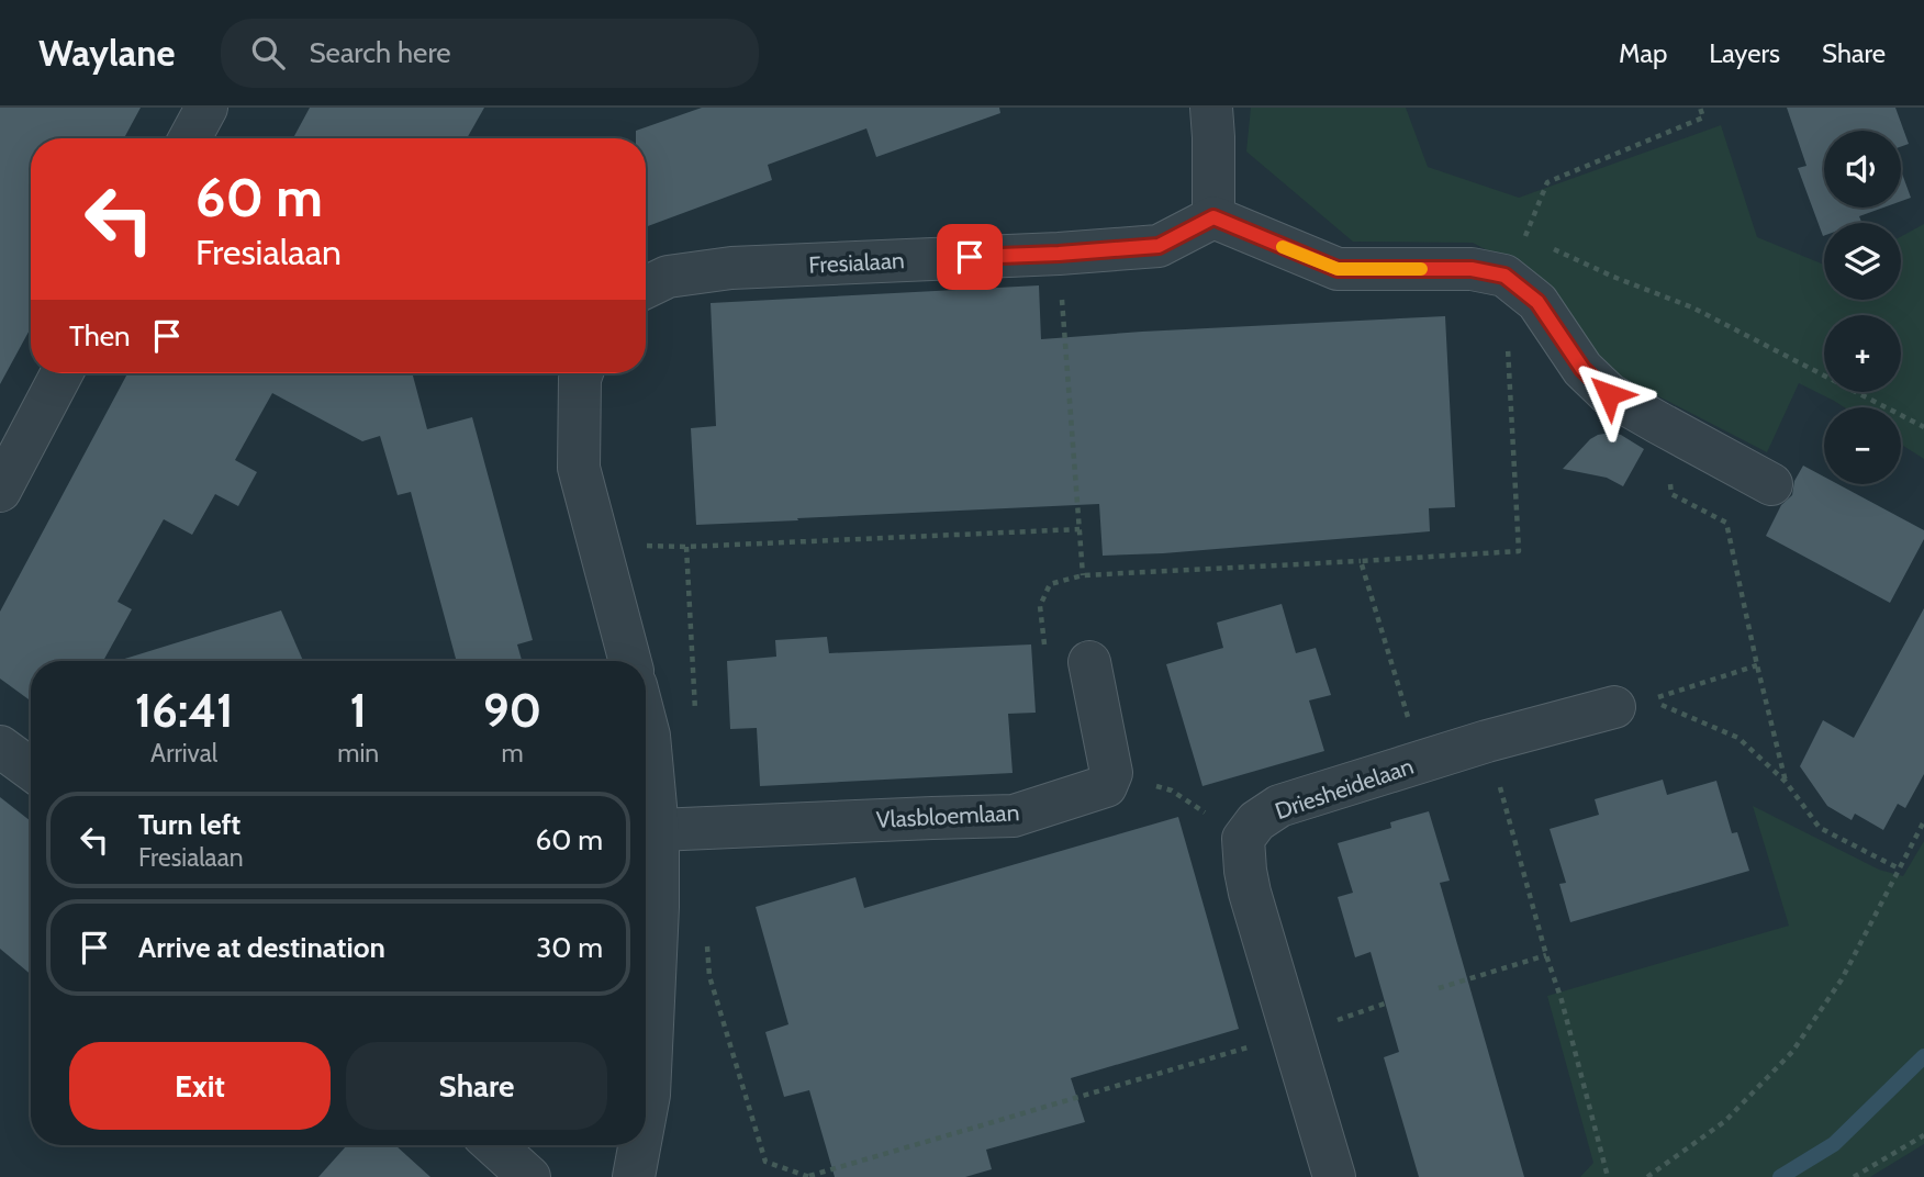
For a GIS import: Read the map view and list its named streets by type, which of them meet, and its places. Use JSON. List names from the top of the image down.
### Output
{
  "streets": {
    "street": ["Fresialaan", "Driesheidelaan", "Vlasbloemlaan"]
  },
  "page": {
    "header": "Waylane",
    "search": "Search here",
    "nav": ["Map", "Layers", "Share"],
    "map_buttons": ["+", "−"],
    "turn": ["60 m", "Fresialaan"],
    "then": "Then",
    "eta": [
      "16:41",
      "Arrival",
      "1",
      "min",
      "90",
      "m"
    ],
    "list": [
      {
        "name": "Turn left",
        "note": "Fresialaan",
        "value": "60 m"
      },
      {
        "name": "Arrive at destination",
        "value": "30 m"
      }
    ],
    "buttons": ["Exit", "Share"]
  }
}
